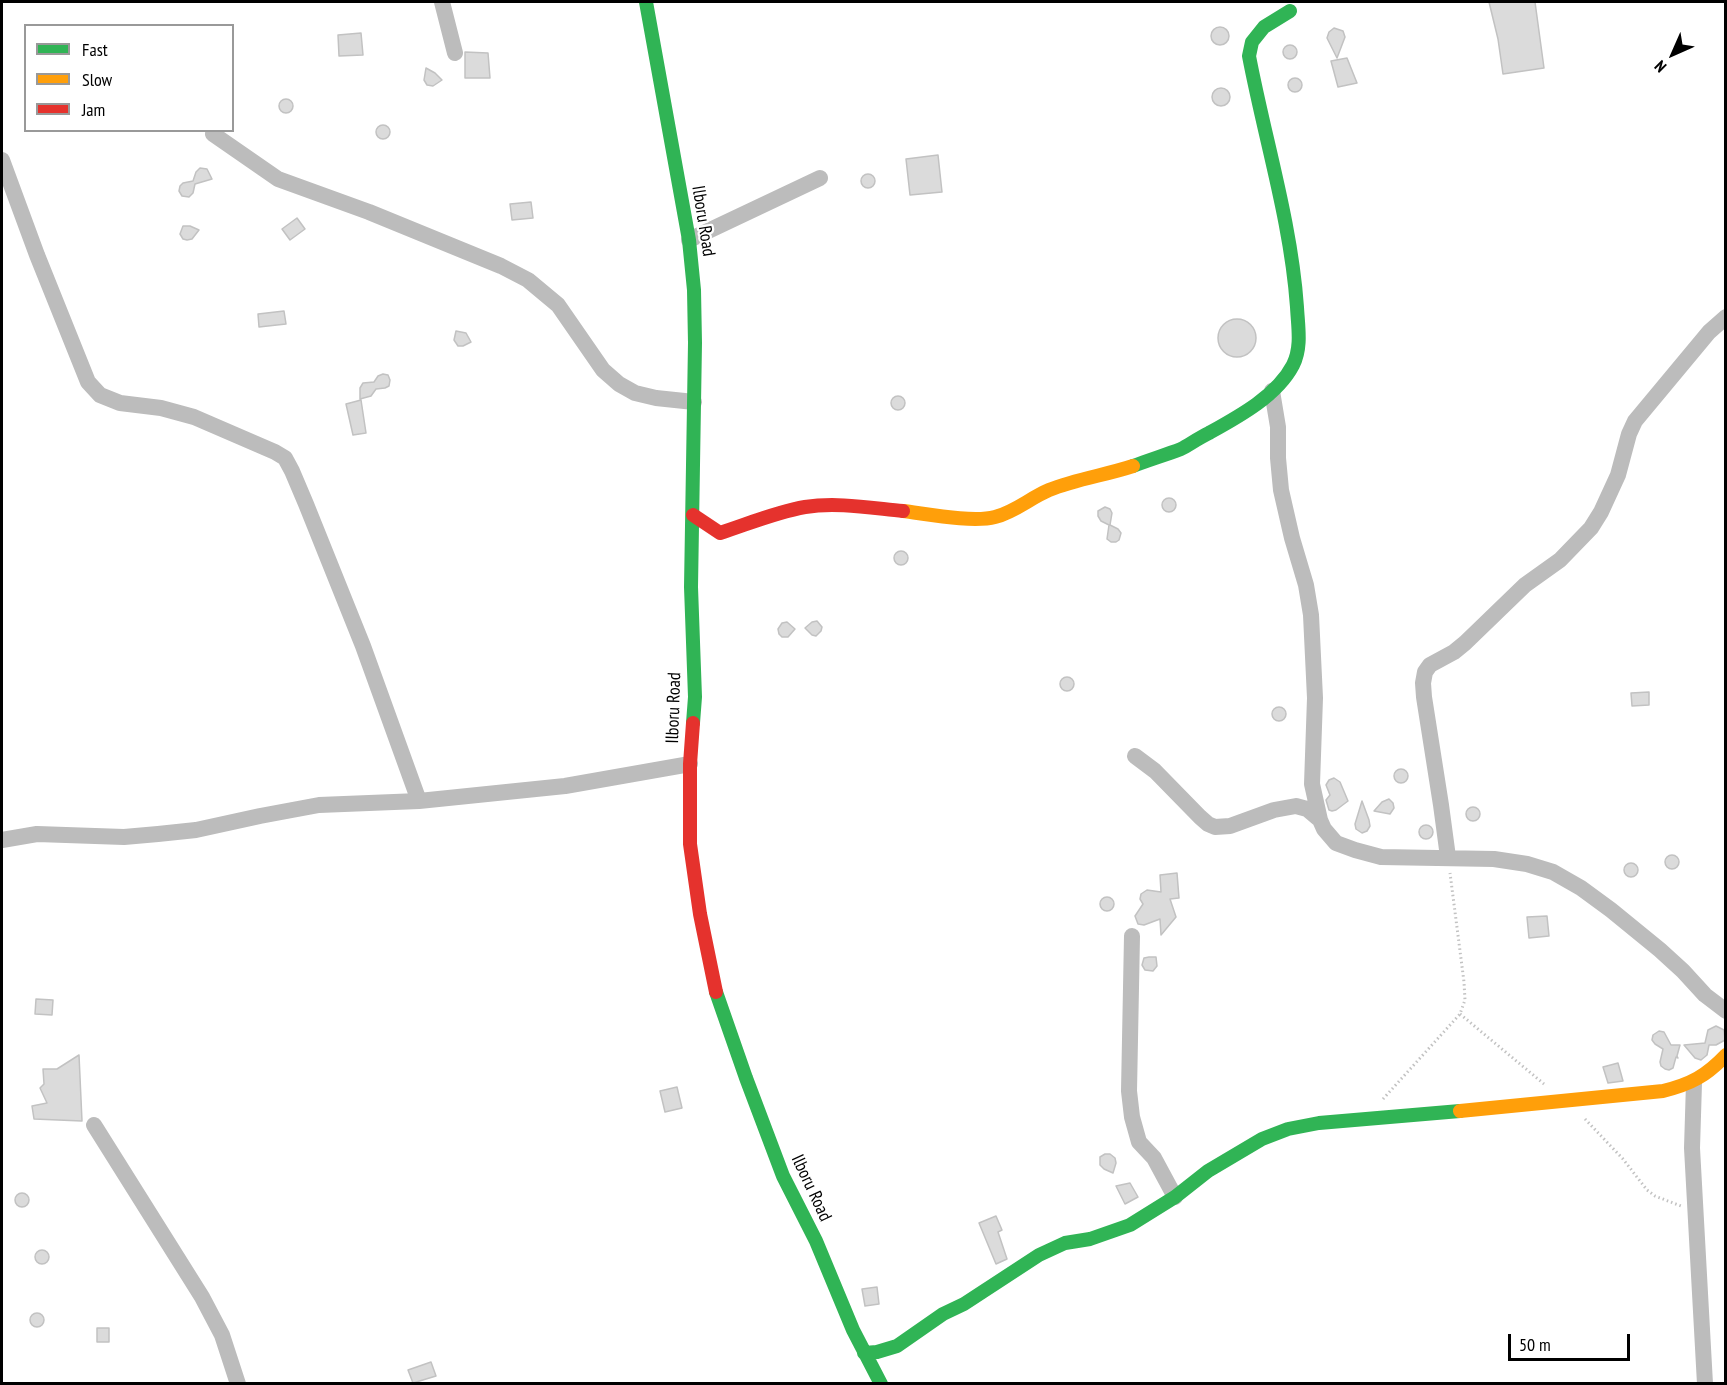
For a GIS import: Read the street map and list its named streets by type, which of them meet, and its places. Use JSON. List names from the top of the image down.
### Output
{
  "streets": {
    "street": ["Ilboru Road"]
  },
  "legend": ["Fast", "Slow", "Jam"],
  "scale_bar": "50 m",
  "north": "bottom left"
}
